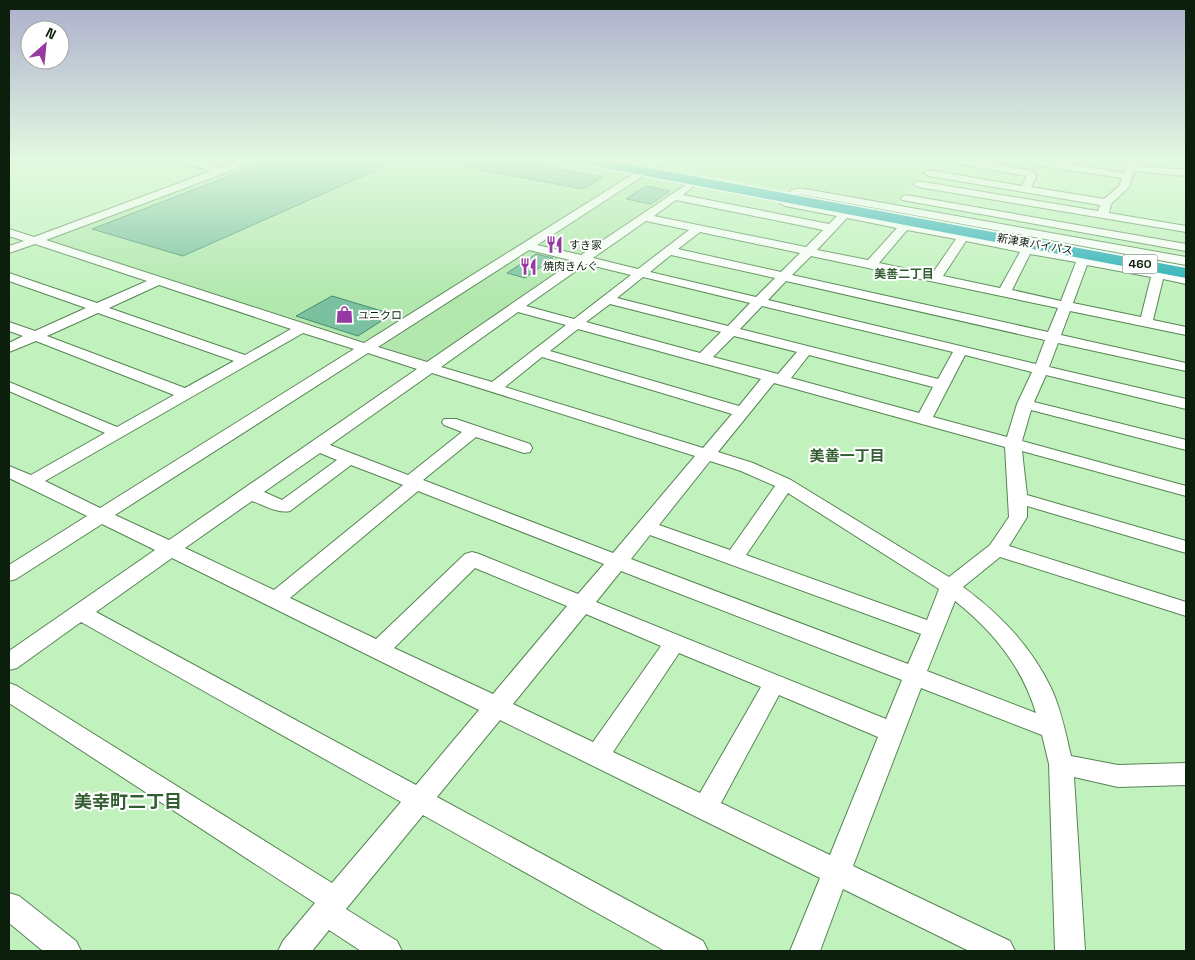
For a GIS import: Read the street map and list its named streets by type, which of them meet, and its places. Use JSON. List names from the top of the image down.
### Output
{
  "streets": {
    "highway": ["新津東バイパス", "460"]
  },
  "districts": ["美善二丁目", "美善一丁目", "美幸町二丁目"],
  "places": {
    "restaurant": ["すき家", "焼肉きんぐ"],
    "shop": ["ユニクロ"]
  },
  "north": "top right"
}
